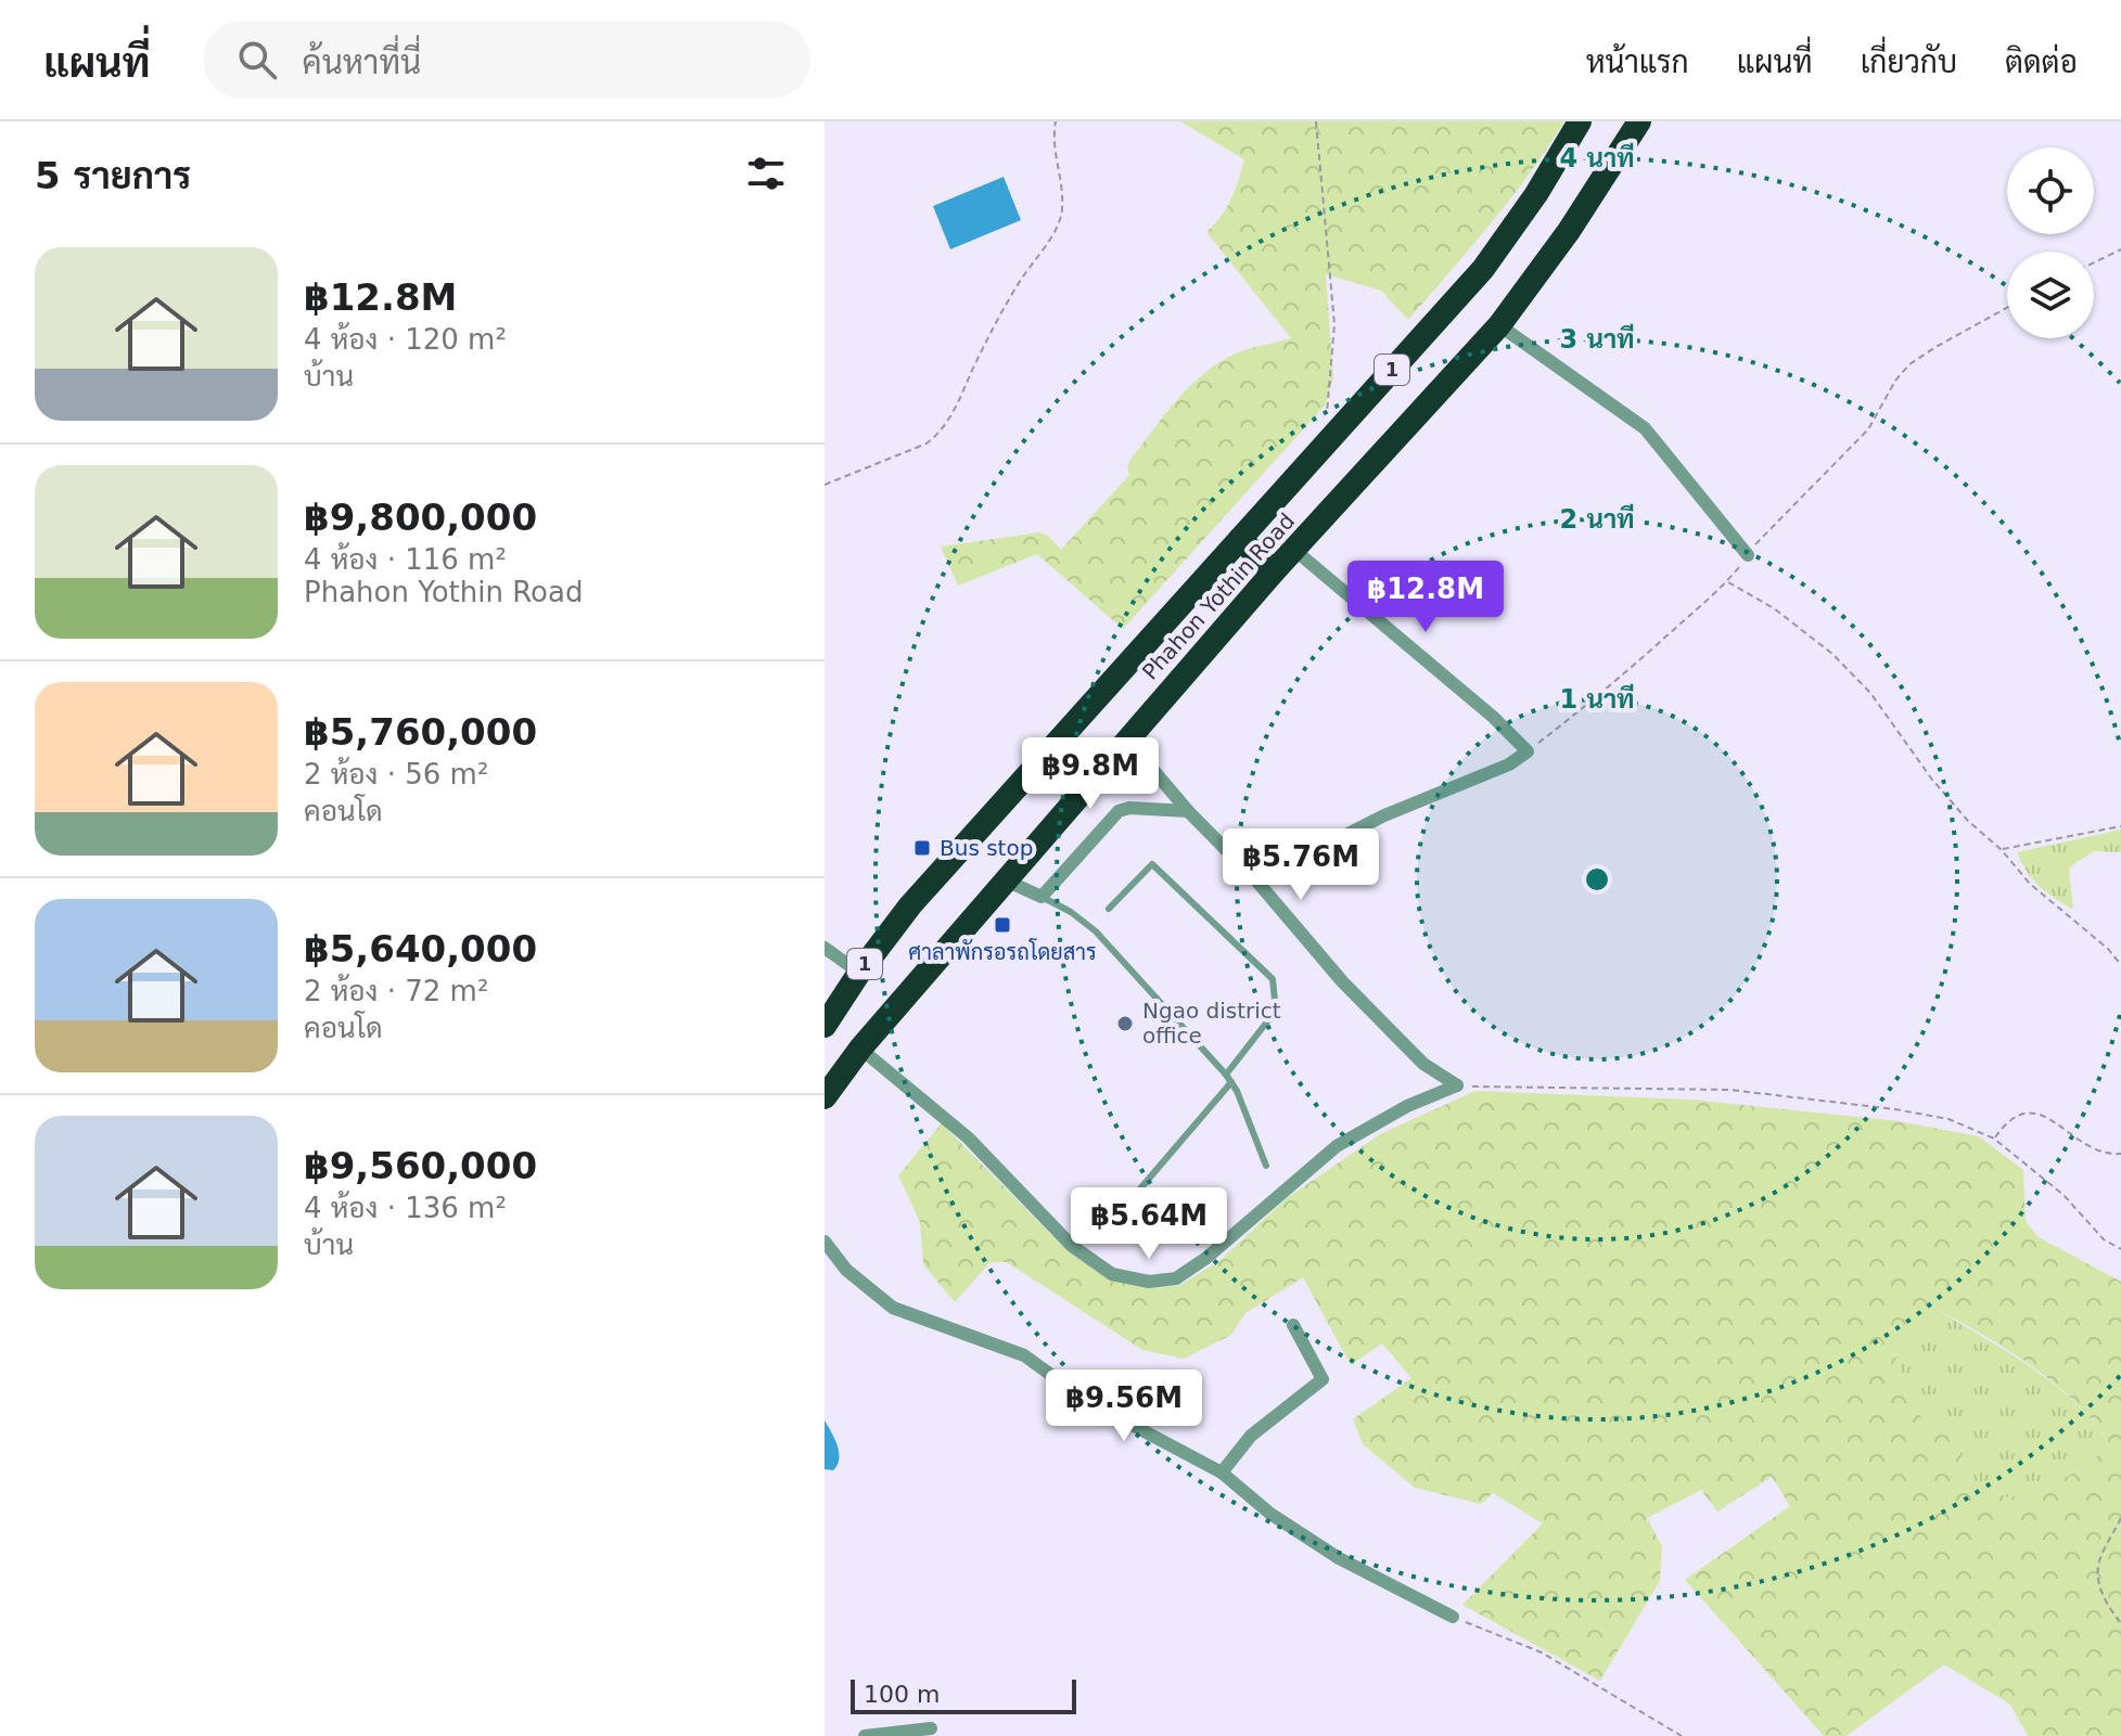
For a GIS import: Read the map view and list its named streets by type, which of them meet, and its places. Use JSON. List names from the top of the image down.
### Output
{
  "streets": {
    "highway": ["1", "Phahon Yothin Road"]
  },
  "places": {
    "transit": ["Bus stop", "ศาลาพักรอรถโดยสาร"],
    "other": ["Ngao district office"]
  },
  "scale_bar": "100 m",
  "page": {
    "header": "แผนที่",
    "search": "ค้นหาที่นี่",
    "nav": [
      "หน้าแรก",
      "แผนที่",
      "เกี่ยวกับ",
      "ติดต่อ"
    ],
    "heading": "5 รายการ",
    "list": [
      {
        "name": "฿12.8M",
        "note": "4 ห้อง · 120 m² · บ้าน"
      },
      {
        "name": "฿9,800,000",
        "note": "4 ห้อง · 116 m² · Phahon Yothin Road"
      },
      {
        "name": "฿5,760,000",
        "note": "2 ห้อง · 56 m² · คอนโด"
      },
      {
        "name": "฿5,640,000",
        "note": "2 ห้อง · 72 m² · คอนโด"
      },
      {
        "name": "฿9,560,000",
        "note": "4 ห้อง · 136 m² · บ้าน"
      }
    ],
    "price": [
      "฿12.8M",
      "฿9.8M",
      "฿5.76M",
      "฿5.64M",
      "฿9.56M"
    ],
    "scale": "100 m"
  },
  "rings": [
    "4 นาที",
    "3 นาที",
    "2 นาที",
    "1 นาที"
  ]
}
